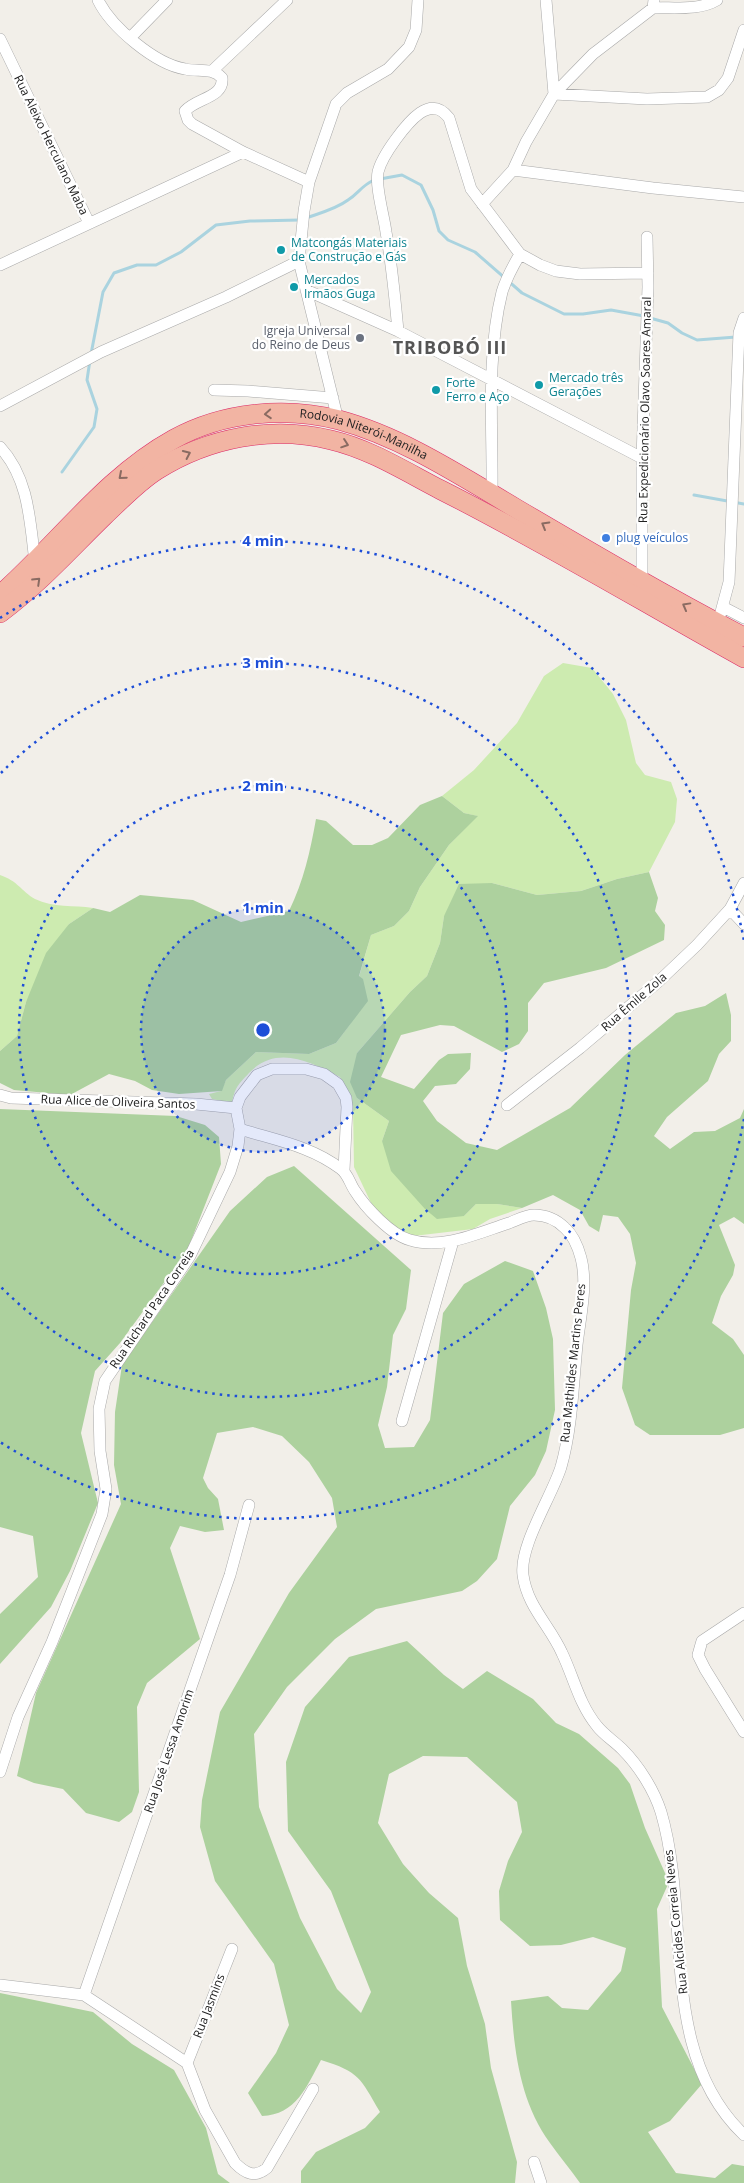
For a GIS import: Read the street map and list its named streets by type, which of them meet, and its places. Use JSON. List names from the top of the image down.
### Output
{
  "streets": {
    "highway": ["Rodovia Niterói-Manilha"],
    "street": [
      "Rua Aleixo Herculano Maba",
      "Rua Expedicionário Olavo Soares Amaral",
      "Rua Êmile Zola",
      "Rua Alice de Oliveira Santos",
      "Rua Richard Paca Correia",
      "Rua Mathildes Martins Peres",
      "Rua José Lessa Amorim",
      "Rua Alcides Correia Neves",
      "Rua Jasmins"
    ]
  },
  "crossings": [
    ["Rua Expedicionário Olavo Soares Amaral", "Rodovia Niterói-Manilha"],
    ["Rua Alice de Oliveira Santos", "Rua Richard Paca Correia"],
    ["Rua Mathildes Martins Peres", "Rua Alcides Correia Neves"]
  ],
  "districts": ["TRIBOBÓ III"],
  "places": [
    "Matcongás Materiais de Construção e Gás",
    "Mercados Irmãos Guga",
    "Igreja Universal do Reino de Deus",
    "Mercado três Gerações",
    "Forte Ferro e Aço",
    "plug veículos"
  ],
  "rings": [
    "4 min",
    "3 min",
    "2 min",
    "1 min"
  ]
}
